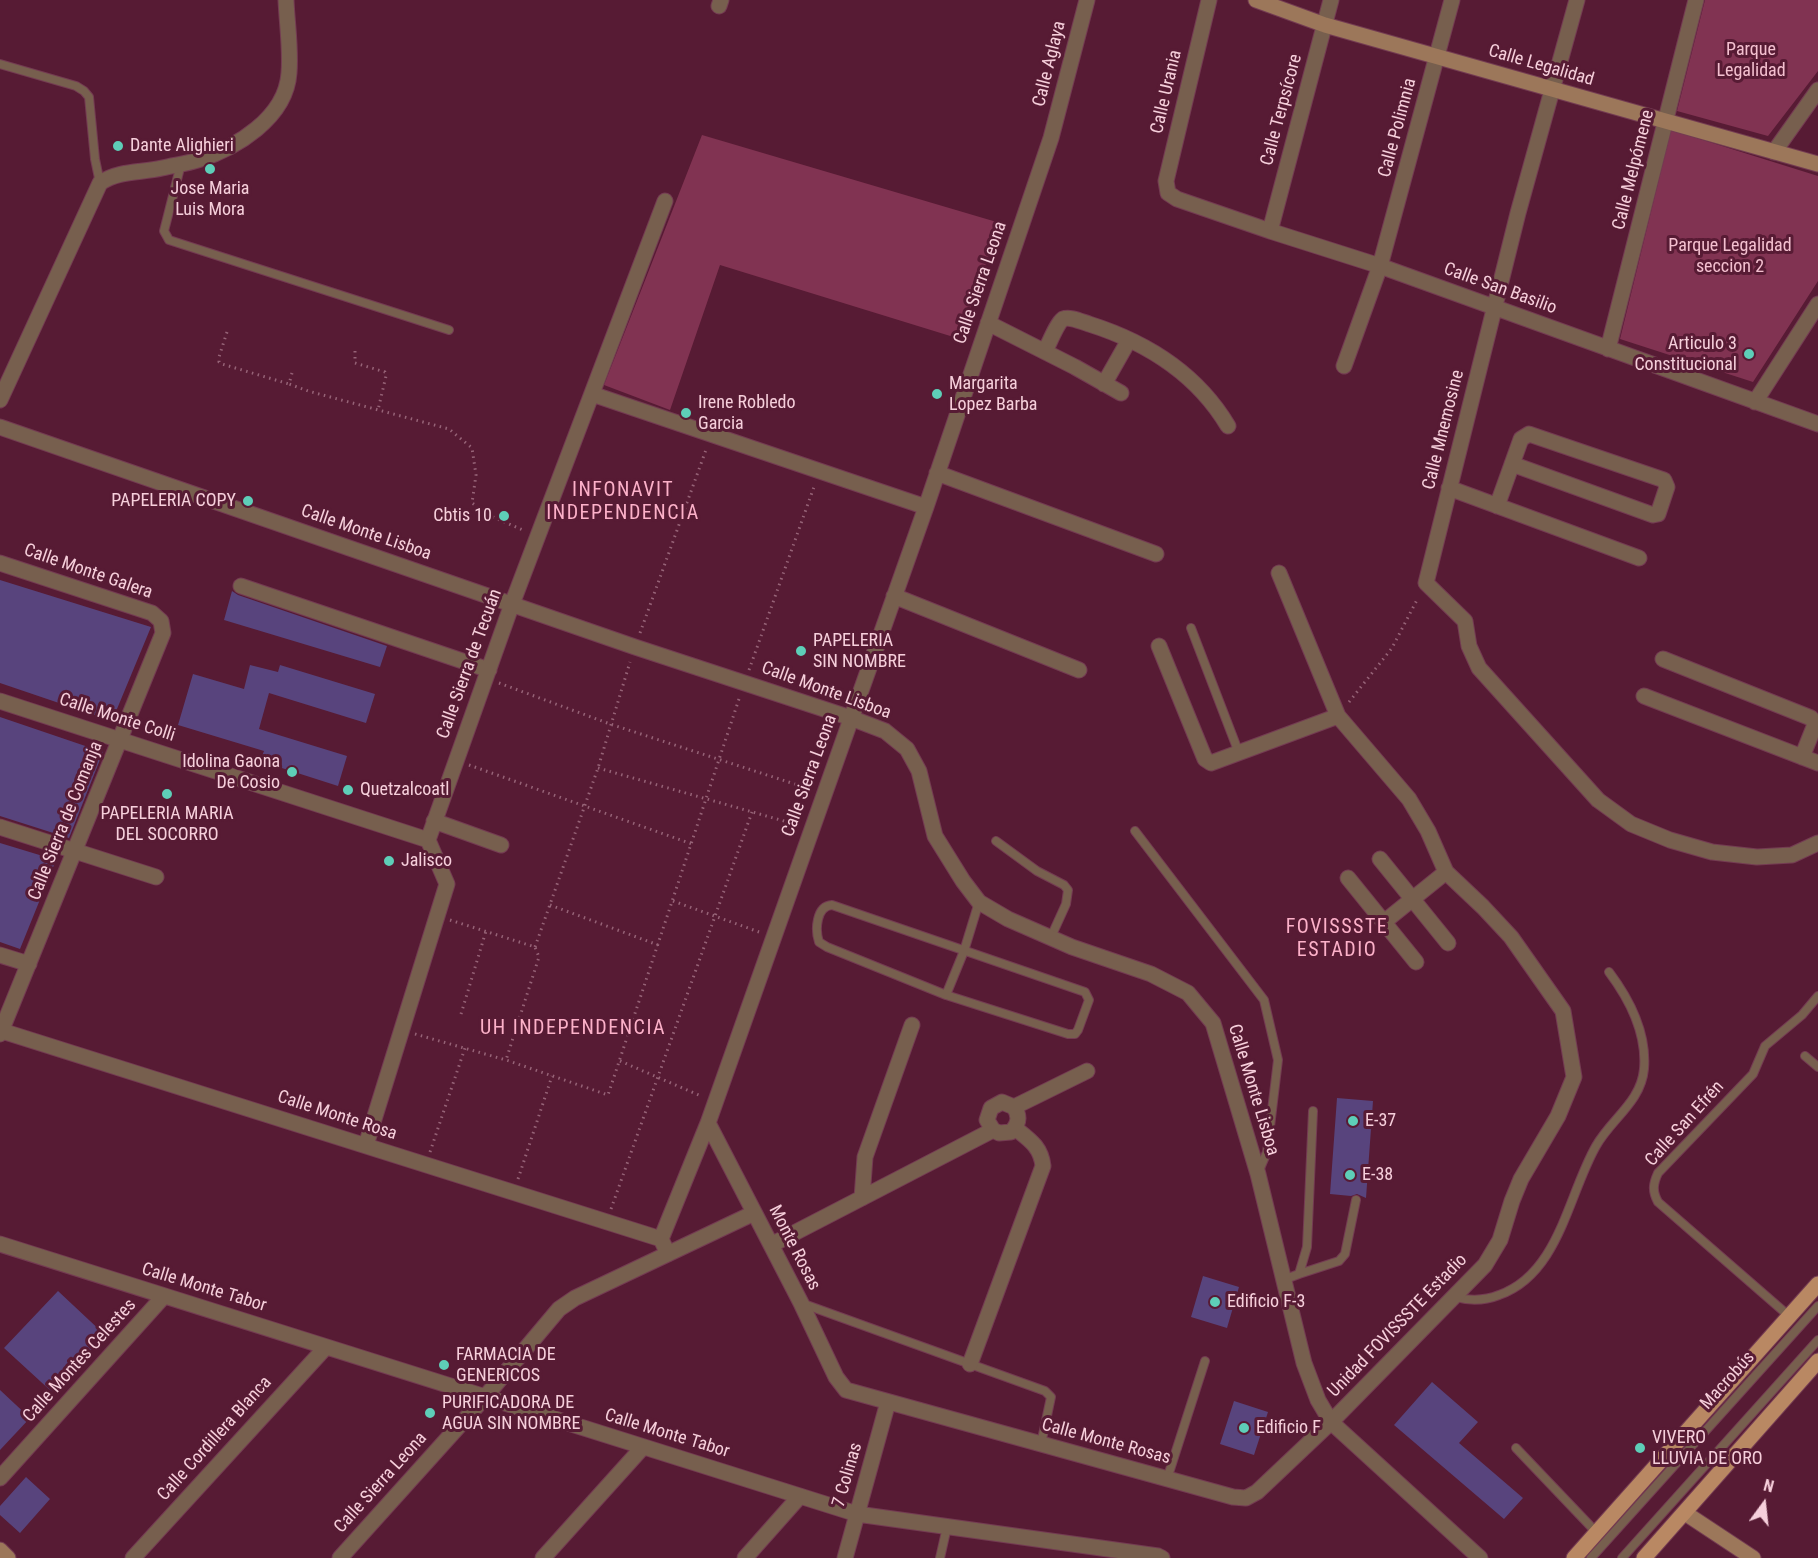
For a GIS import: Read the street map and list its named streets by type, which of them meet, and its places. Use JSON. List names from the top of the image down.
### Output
{
  "streets": {
    "street": [
      "Calle Aglaya",
      "Calle Legalidad",
      "Calle Urania",
      "Calle Terpsícore",
      "Calle Polimnia",
      "Calle Melpómene",
      "Calle Sierra Leona",
      "Calle San Basilio",
      "Calle Mnemosine",
      "Calle Monte Lisboa",
      "Calle Monte Galera",
      "Calle Sierra de Tecuán",
      "Calle Monte Colli",
      "Calle Sierra de Comanja",
      "Calle Monte Rosa",
      "Monte Rosas",
      "Calle Monte Tabor",
      "Unidad FOVISSSTE Estadio",
      "Calle Montes Celestes",
      "Calle Cordillera Blanca",
      "Calle Monte Rosas",
      "7 Colinas"
    ],
    "lane": ["Calle San Efrén", "Macrobús"]
  },
  "crossings": [
    ["Calle Aglaya", "Calle Sierra Leona"],
    ["Calle Legalidad", "Calle Terpsícore"],
    ["Calle Legalidad", "Calle Polimnia"],
    ["Calle Legalidad", "Calle Melpómene"],
    ["Calle Legalidad", "Calle Mnemosine"],
    ["Calle Urania", "Calle San Basilio"],
    ["Calle Terpsícore", "Calle San Basilio"],
    ["Calle Polimnia", "Calle San Basilio"],
    ["Calle Melpómene", "Calle San Basilio"],
    ["Calle Sierra Leona", "Calle Monte Lisboa"],
    ["Calle Sierra Leona", "Calle Monte Rosa"],
    ["Calle Sierra Leona", "Monte Rosas"],
    ["Calle Sierra Leona", "Calle Monte Tabor"],
    ["Calle San Basilio", "Calle Mnemosine"],
    ["Calle Monte Lisboa", "Calle Sierra de Tecuán"],
    ["Calle Monte Lisboa", "Unidad FOVISSSTE Estadio"],
    ["Calle Monte Lisboa", "Calle Monte Rosas"],
    ["Calle Monte Galera", "Calle Sierra de Comanja"],
    ["Calle Sierra de Tecuán", "Calle Monte Colli"],
    ["Calle Monte Colli", "Calle Sierra de Comanja"],
    ["Calle Sierra de Comanja", "Calle Monte Rosa"],
    ["Monte Rosas", "Calle Monte Rosas"],
    ["Calle Monte Tabor", "Calle Montes Celestes"],
    ["Calle Monte Tabor", "Calle Cordillera Blanca"],
    ["Calle Monte Tabor", "7 Colinas"],
    ["Unidad FOVISSSTE Estadio", "Calle Monte Rosas"],
    ["Calle Monte Rosas", "7 Colinas"]
  ],
  "districts": ["INFONAVIT INDEPENDENCIA", "FOVISSSTE ESTADIO", "UH INDEPENDENCIA"],
  "parks": ["Parque Legalidad", "Parque Legalidad seccion 2"],
  "places": [
    "Dante Alighieri",
    "Jose Maria Luis Mora",
    "Articulo 3 Constitucional",
    "Margarita Lopez Barba",
    "Irene Robledo Garcia",
    "PAPELERIA COPY",
    "Cbtis 10",
    "PAPELERIA SIN NOMBRE",
    "Idolina Gaona De Cosio",
    "Quetzalcoatl",
    "PAPELERIA MARIA DEL SOCORRO",
    "Jalisco",
    "E-37",
    "E-38",
    "Edificio F-3",
    "FARMACIA DE GENERICOS",
    "PURIFICADORA DE AGUA SIN NOMBRE",
    "Edificio F",
    "VIVERO LLUVIA DE ORO"
  ],
  "north": "top"
}
